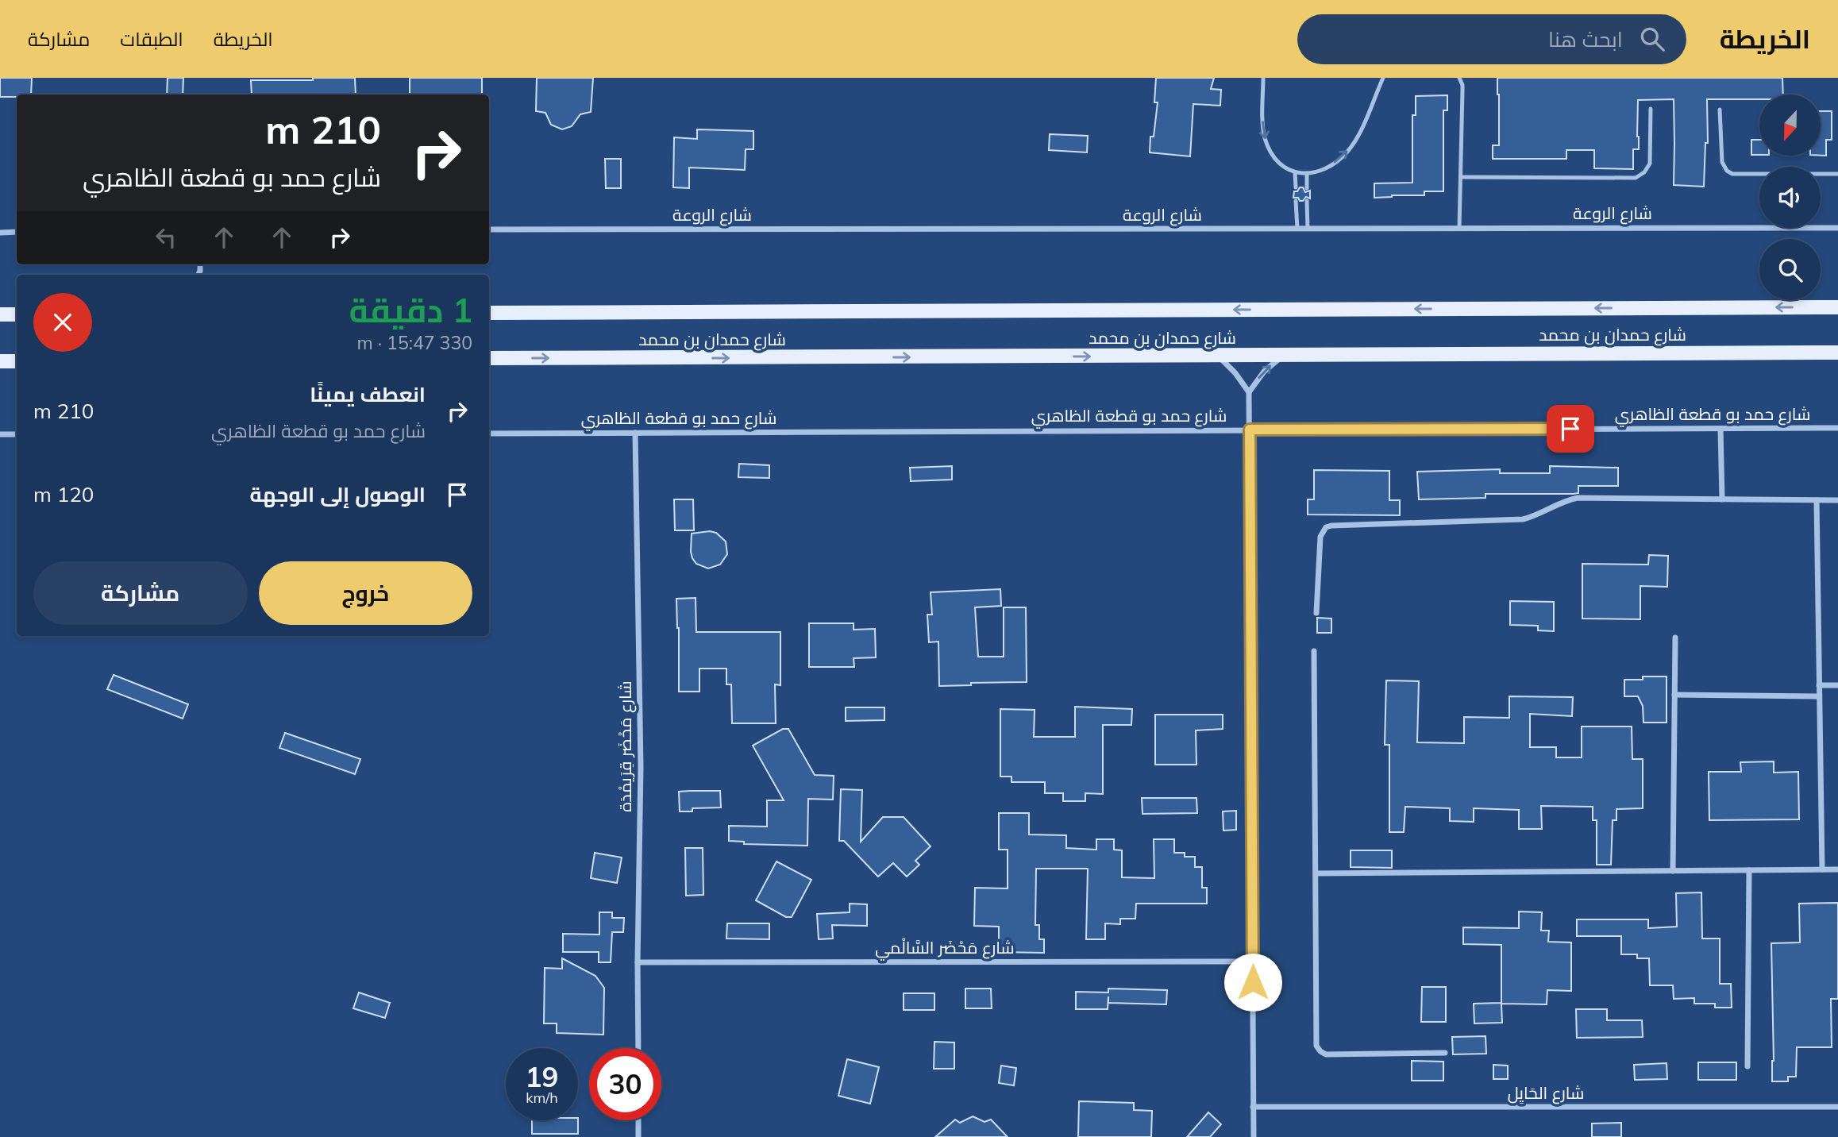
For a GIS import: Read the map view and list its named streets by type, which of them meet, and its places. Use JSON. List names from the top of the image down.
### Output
{
  "streets": {
    "main road": ["شارع حمدان بن محمد"],
    "street": [
      "شارع الروعة",
      "شارع حمد بو قطعة الظاهري",
      "شارع مَحْضَر قِرَيمْدَة",
      "شارع مَحْضَر السَّالْمي",
      "شارع الحَايِل"
    ]
  },
  "crossings": [
    ["شارع حمد بو قطعة الظاهري", "شارع مَحْضَر قِرَيمْدَة"],
    ["شارع مَحْضَر قِرَيمْدَة", "شارع مَحْضَر السَّالْمي"]
  ],
  "north": "bottom",
  "page": {
    "header": "الخريطة",
    "search": "ابحث هنا",
    "nav": ["الخريطة", "الطبقات", "مشاركة"],
    "turn": ["210 m", "شارع حمد بو قطعة الظاهري"],
    "heading": ["1 دقيقة", "330 m · 15:47"],
    "list": [
      {
        "name": "انعطف يمينًا",
        "note": "شارع حمد بو قطعة الظاهري",
        "value": "210 m"
      },
      {
        "name": "الوصول إلى الوجهة",
        "value": "120 m"
      }
    ],
    "buttons": ["خروج", "مشاركة"],
    "speed": "19 km/h",
    "limit": "30"
  }
}
